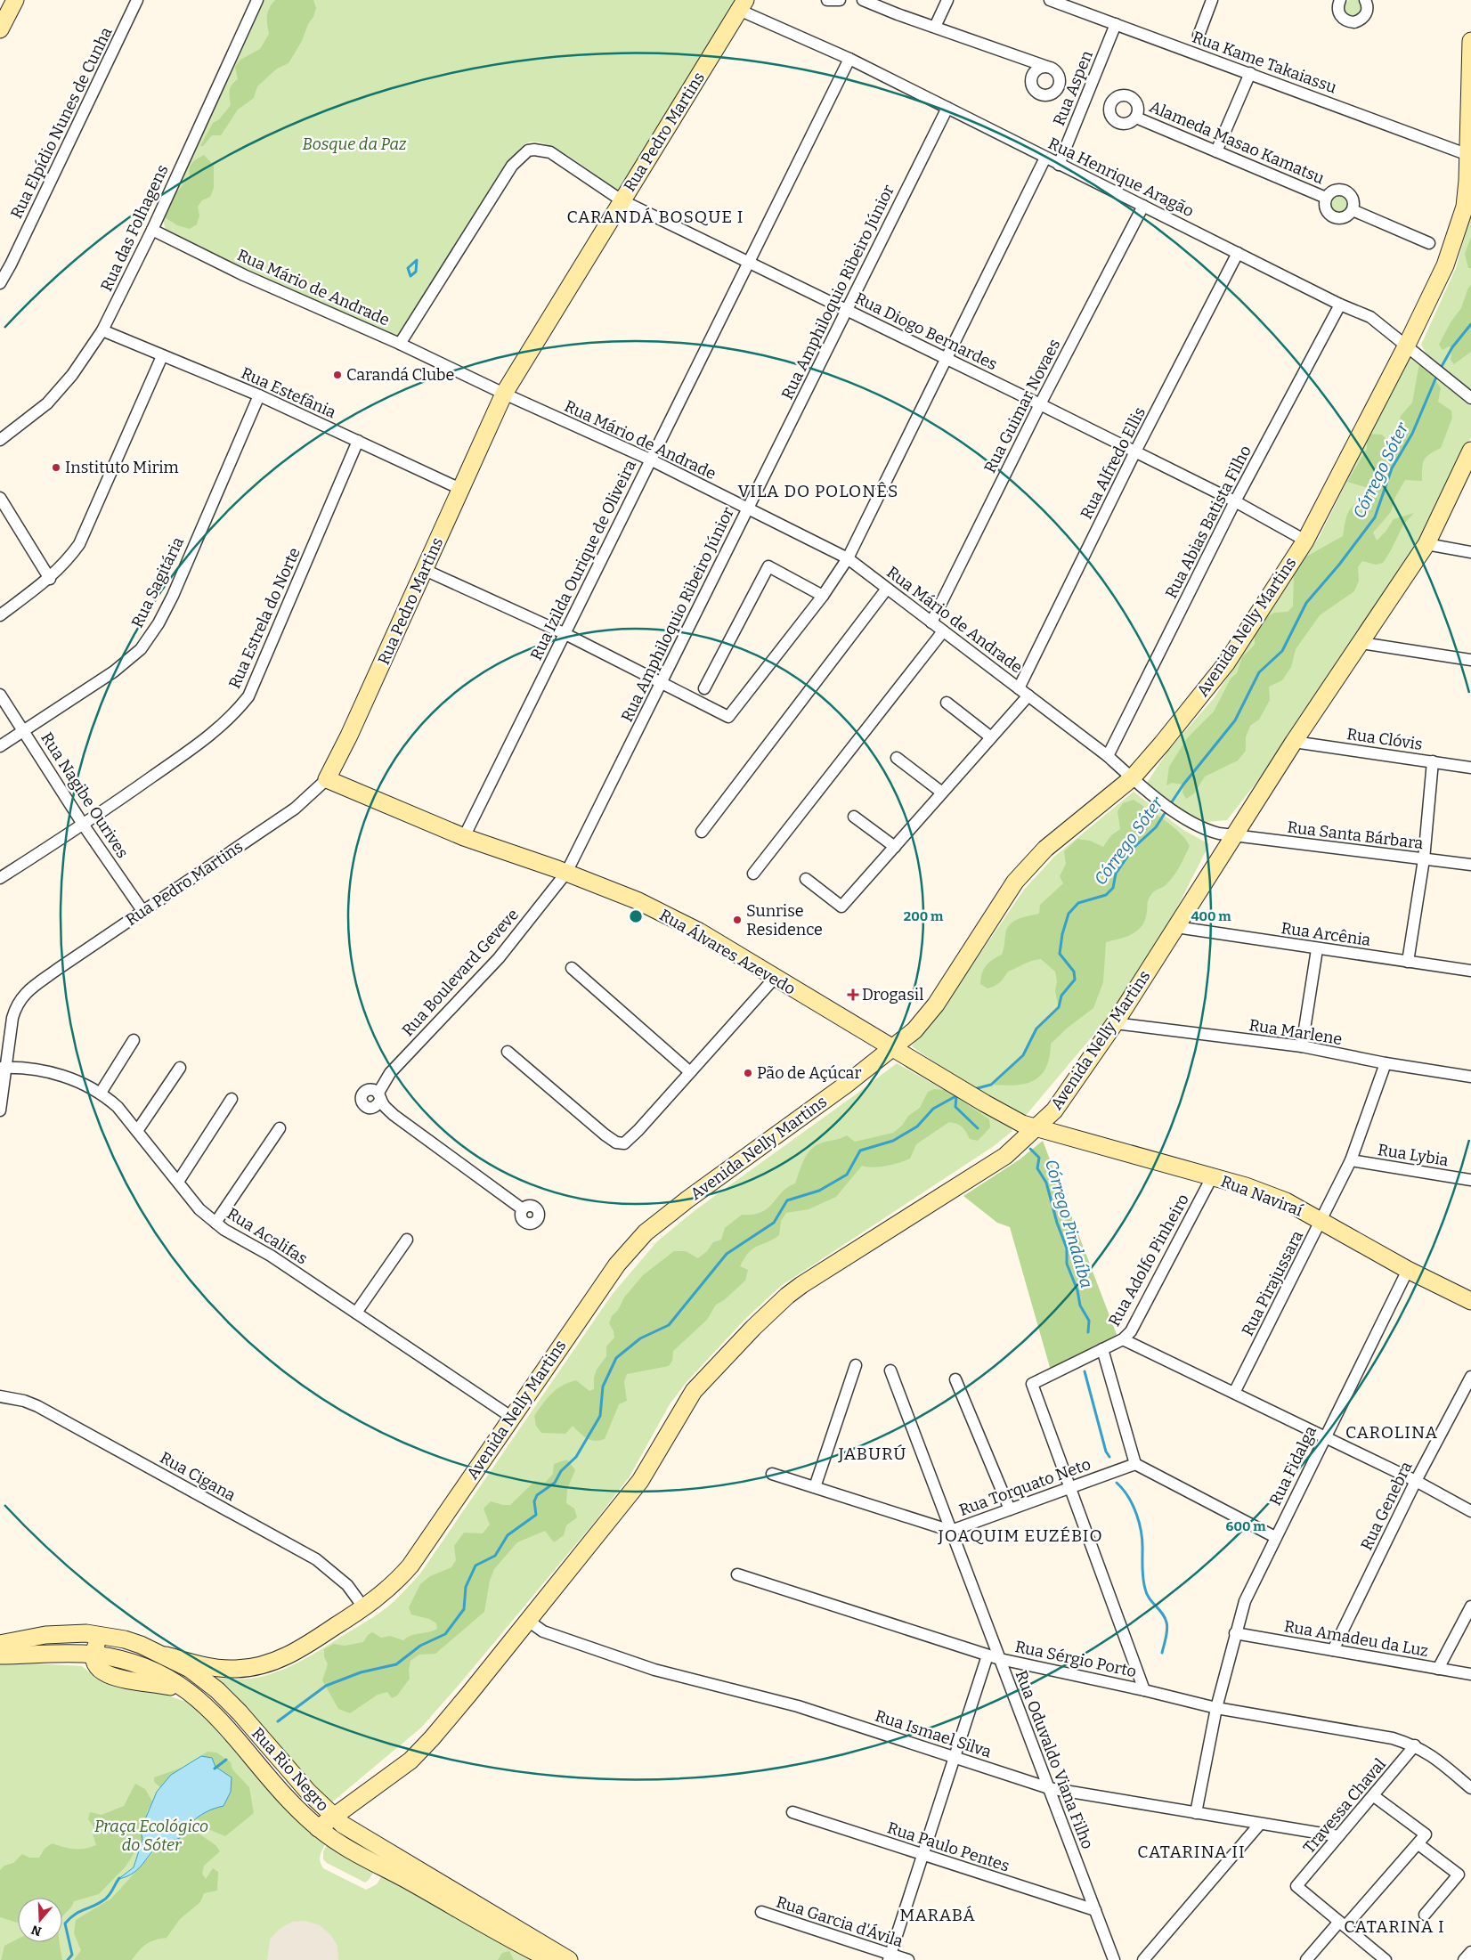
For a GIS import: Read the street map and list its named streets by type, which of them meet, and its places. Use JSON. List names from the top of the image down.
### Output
{
  "streets": {
    "main road": [
      "Rua Pedro Martins",
      "Avenida Nelly Martins",
      "Rua Álvares Azevedo",
      "Rua Naviraí",
      "Rua Rio Negro"
    ],
    "street": [
      "Rua Kame Takaiassu",
      "Rua Aspen",
      "Rua Elpídio Nunes de Cunha",
      "Alameda Masao Kamatsu",
      "Rua Henrique Aragão",
      "Rua das Folhagens",
      "Rua Mário de Andrade",
      "Rua Amphiloquio Ribeiro Júnior",
      "Rua Diogo Bernardes",
      "Rua Estefânia",
      "Rua Guimar Novaes",
      "Rua Alfredo Ellis",
      "Rua Abias Batista Filho",
      "Rua Izilda Ourique de Oliveira",
      "Rua Sagitária",
      "Rua Estrela do Norte",
      "Rua Clóvis",
      "Rua Nagibe Ourives",
      "Rua Santa Bárbara",
      "Rua Arcênia",
      "Rua Boulevard Geveve",
      "Rua Marlene",
      "Rua Lybia",
      "Rua Acalifas",
      "Rua Adolfo Pinheiro",
      "Rua Pirajussara",
      "Rua Fidalga",
      "Rua Cigana",
      "Rua Torquato Neto",
      "Rua Genebra",
      "Rua Amadeu da Luz",
      "Rua Sérgio Porto",
      "Rua Ismael Silva",
      "Rua Oduvaldo Viana Filho",
      "Travessa Chaval",
      "Rua Paulo Pentes",
      "Rua Garcia d'Ávila"
    ]
  },
  "crossings": [
    ["Rua Kame Takaiassu", "Rua Aspen"],
    ["Rua Kame Takaiassu", "Avenida Nelly Martins"],
    ["Rua Aspen", "Rua Henrique Aragão"],
    ["Rua Pedro Martins", "Rua Henrique Aragão"],
    ["Rua Pedro Martins", "Rua Mário de Andrade"],
    ["Rua Pedro Martins", "Rua Diogo Bernardes"],
    ["Rua Pedro Martins", "Rua Estefânia"],
    ["Rua Pedro Martins", "Rua Nagibe Ourives"],
    ["Rua Pedro Martins", "Rua Álvares Azevedo"],
    ["Rua Pedro Martins", "Rua Acalifas"],
    ["Rua Henrique Aragão", "Rua Amphiloquio Ribeiro Júnior"],
    ["Rua Henrique Aragão", "Rua Guimar Novaes"],
    ["Rua Henrique Aragão", "Rua Alfredo Ellis"],
    ["Rua Henrique Aragão", "Rua Abias Batista Filho"],
    ["Rua Henrique Aragão", "Rua Izilda Ourique de Oliveira"],
    ["Rua Henrique Aragão", "Avenida Nelly Martins"],
    ["Rua das Folhagens", "Rua Mário de Andrade"],
    ["Rua das Folhagens", "Rua Estefânia"],
    ["Rua Mário de Andrade", "Rua Amphiloquio Ribeiro Júnior"],
    ["Rua Mário de Andrade", "Rua Diogo Bernardes"],
    ["Rua Mário de Andrade", "Rua Guimar Novaes"],
    ["Rua Mário de Andrade", "Rua Alfredo Ellis"],
    ["Rua Mário de Andrade", "Rua Abias Batista Filho"],
    ["Rua Mário de Andrade", "Rua Izilda Ourique de Oliveira"],
    ["Rua Mário de Andrade", "Avenida Nelly Martins"],
    ["Rua Mário de Andrade", "Rua Santa Bárbara"],
    ["Rua Amphiloquio Ribeiro Júnior", "Rua Diogo Bernardes"],
    ["Rua Amphiloquio Ribeiro Júnior", "Rua Álvares Azevedo"],
    ["Rua Amphiloquio Ribeiro Júnior", "Rua Boulevard Geveve"],
    ["Rua Diogo Bernardes", "Rua Guimar Novaes"],
    ["Rua Diogo Bernardes", "Rua Alfredo Ellis"],
    ["Rua Diogo Bernardes", "Rua Abias Batista Filho"],
    ["Rua Diogo Bernardes", "Rua Izilda Ourique de Oliveira"],
    ["Rua Diogo Bernardes", "Avenida Nelly Martins"],
    ["Rua Estefânia", "Rua Sagitária"],
    ["Rua Estefânia", "Rua Estrela do Norte"],
    ["Rua Izilda Ourique de Oliveira", "Rua Álvares Azevedo"],
    ["Rua Sagitária", "Rua Nagibe Ourives"],
    ["Rua Estrela do Norte", "Rua Nagibe Ourives"],
    ["Avenida Nelly Martins", "Rua Clóvis"],
    ["Avenida Nelly Martins", "Rua Santa Bárbara"],
    ["Avenida Nelly Martins", "Rua Arcênia"],
    ["Avenida Nelly Martins", "Rua Álvares Azevedo"],
    ["Avenida Nelly Martins", "Rua Marlene"],
    ["Avenida Nelly Martins", "Rua Naviraí"],
    ["Avenida Nelly Martins", "Rua Acalifas"],
    ["Avenida Nelly Martins", "Rua Cigana"],
    ["Avenida Nelly Martins", "Rua Ismael Silva"],
    ["Avenida Nelly Martins", "Rua Rio Negro"],
    ["Rua Álvares Azevedo", "Rua Boulevard Geveve"],
    ["Rua Álvares Azevedo", "Rua Naviraí"],
    ["Rua Marlene", "Rua Pirajussara"],
    ["Rua Lybia", "Rua Pirajussara"],
    ["Rua Naviraí", "Rua Adolfo Pinheiro"],
    ["Rua Naviraí", "Rua Pirajussara"],
    ["Rua Naviraí", "Rua Fidalga"],
    ["Rua Adolfo Pinheiro", "Rua Torquato Neto"],
    ["Rua Fidalga", "Rua Amadeu da Luz"],
    ["Rua Fidalga", "Rua Sérgio Porto"],
    ["Rua Fidalga", "Rua Ismael Silva"],
    ["Rua Torquato Neto", "Rua Oduvaldo Viana Filho"],
    ["Rua Genebra", "Rua Amadeu da Luz"],
    ["Rua Sérgio Porto", "Rua Oduvaldo Viana Filho"],
    ["Rua Sérgio Porto", "Travessa Chaval"],
    ["Rua Ismael Silva", "Rua Oduvaldo Viana Filho"],
    ["Rua Ismael Silva", "Travessa Chaval"],
    ["Rua Oduvaldo Viana Filho", "Rua Paulo Pentes"]
  ],
  "districts": [
    "CARANDÁ BOSQUE I",
    "VILA DO POLONÊS",
    "CAROLINA",
    "JABURÚ",
    "JOAQUIM EUZÉBIO",
    "CATARINA II",
    "MARABÁ",
    "CATARINA I"
  ],
  "water": ["Córrego Sóter", "Córrego Pindaíba"],
  "parks": ["Bosque da Paz", "Praça Ecológico do Sóter"],
  "places": {
    "other": [
      "Carandá Clube",
      "Instituto Mirim",
      "Sunrise Residence",
      "Pão de Açúcar"
    ],
    "health": ["Drogasil"]
  },
  "north": "bottom",
  "rings": ["200 m", "400 m", "600 m"]
}
